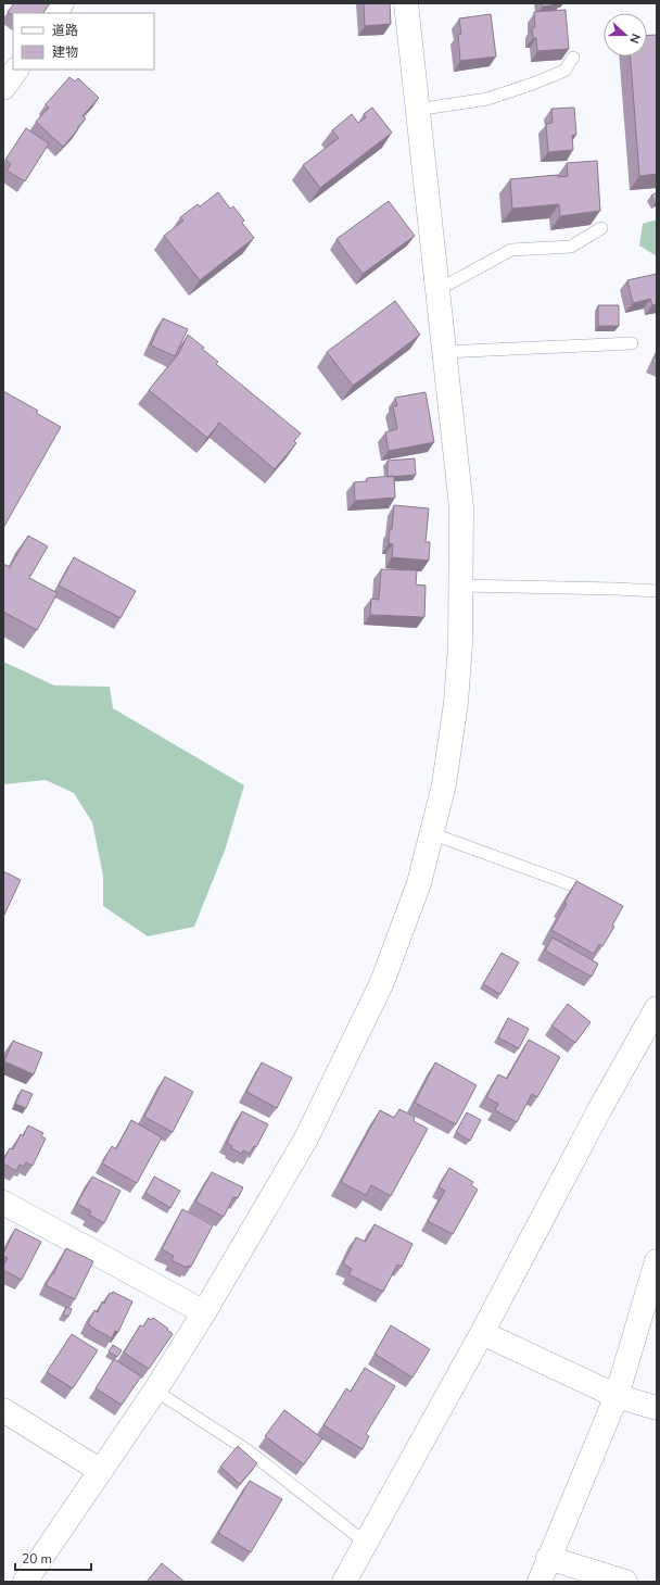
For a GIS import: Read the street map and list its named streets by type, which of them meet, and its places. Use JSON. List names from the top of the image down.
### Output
{
  "legend": ["道路", "建物"],
  "scale_bar": "20 m",
  "north": "right"
}
